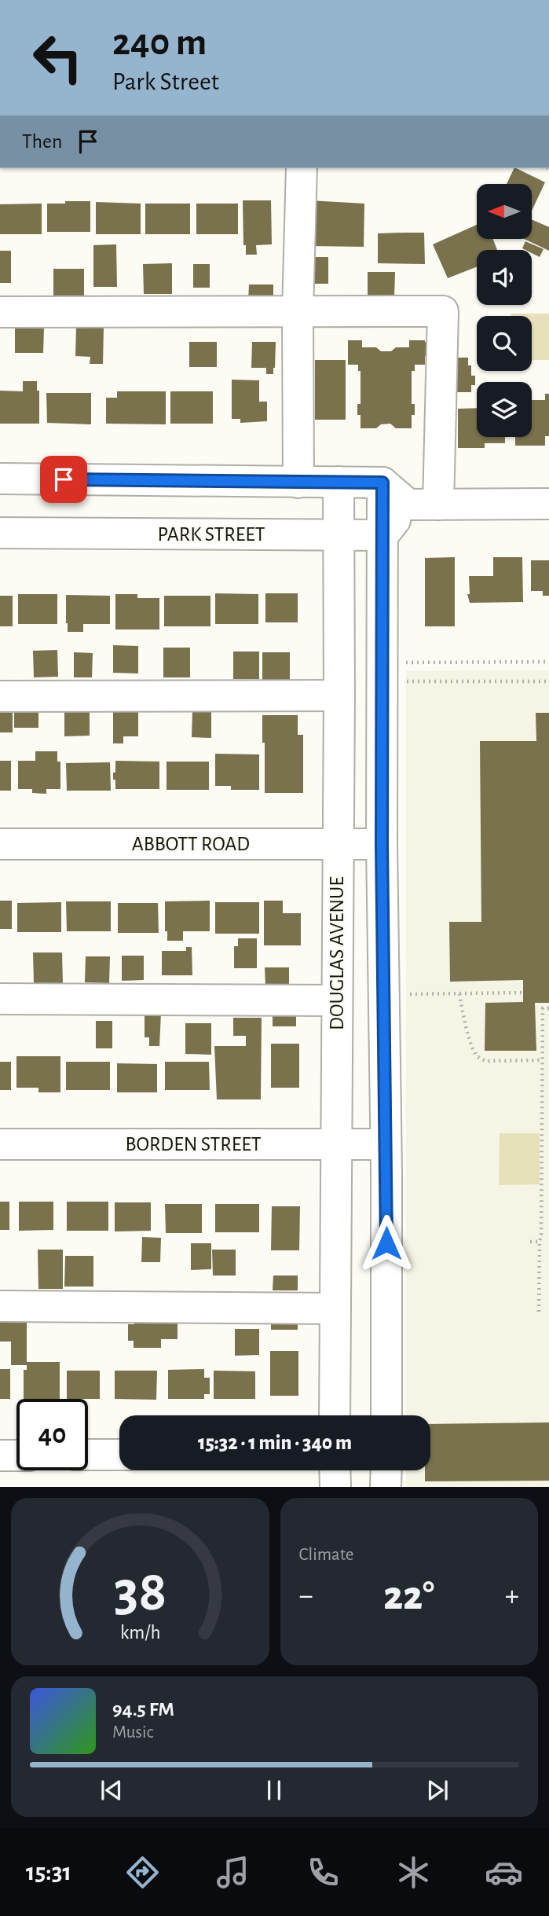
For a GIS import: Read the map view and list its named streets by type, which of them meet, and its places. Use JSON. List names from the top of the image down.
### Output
{
  "streets": {
    "street": [
      "PARK STREET",
      "ABBOTT ROAD",
      "DOUGLAS AVENUE",
      "BORDEN STREET"
    ]
  },
  "crossings": [
    ["PARK STREET", "DOUGLAS AVENUE"],
    ["ABBOTT ROAD", "DOUGLAS AVENUE"],
    ["DOUGLAS AVENUE", "BORDEN STREET"]
  ],
  "north": "left",
  "page": {
    "turn": ["240 m", "Park Street"],
    "then": "Then",
    "limit": "40",
    "trip": "15:32 · 1 min · 340 m",
    "tile": "Climate",
    "heat": ["−", "22°", "+"],
    "song": ["94.5 FM", "Music"],
    "tabs": "15:31",
    "gauge": ["38", "km/h"]
  }
}
